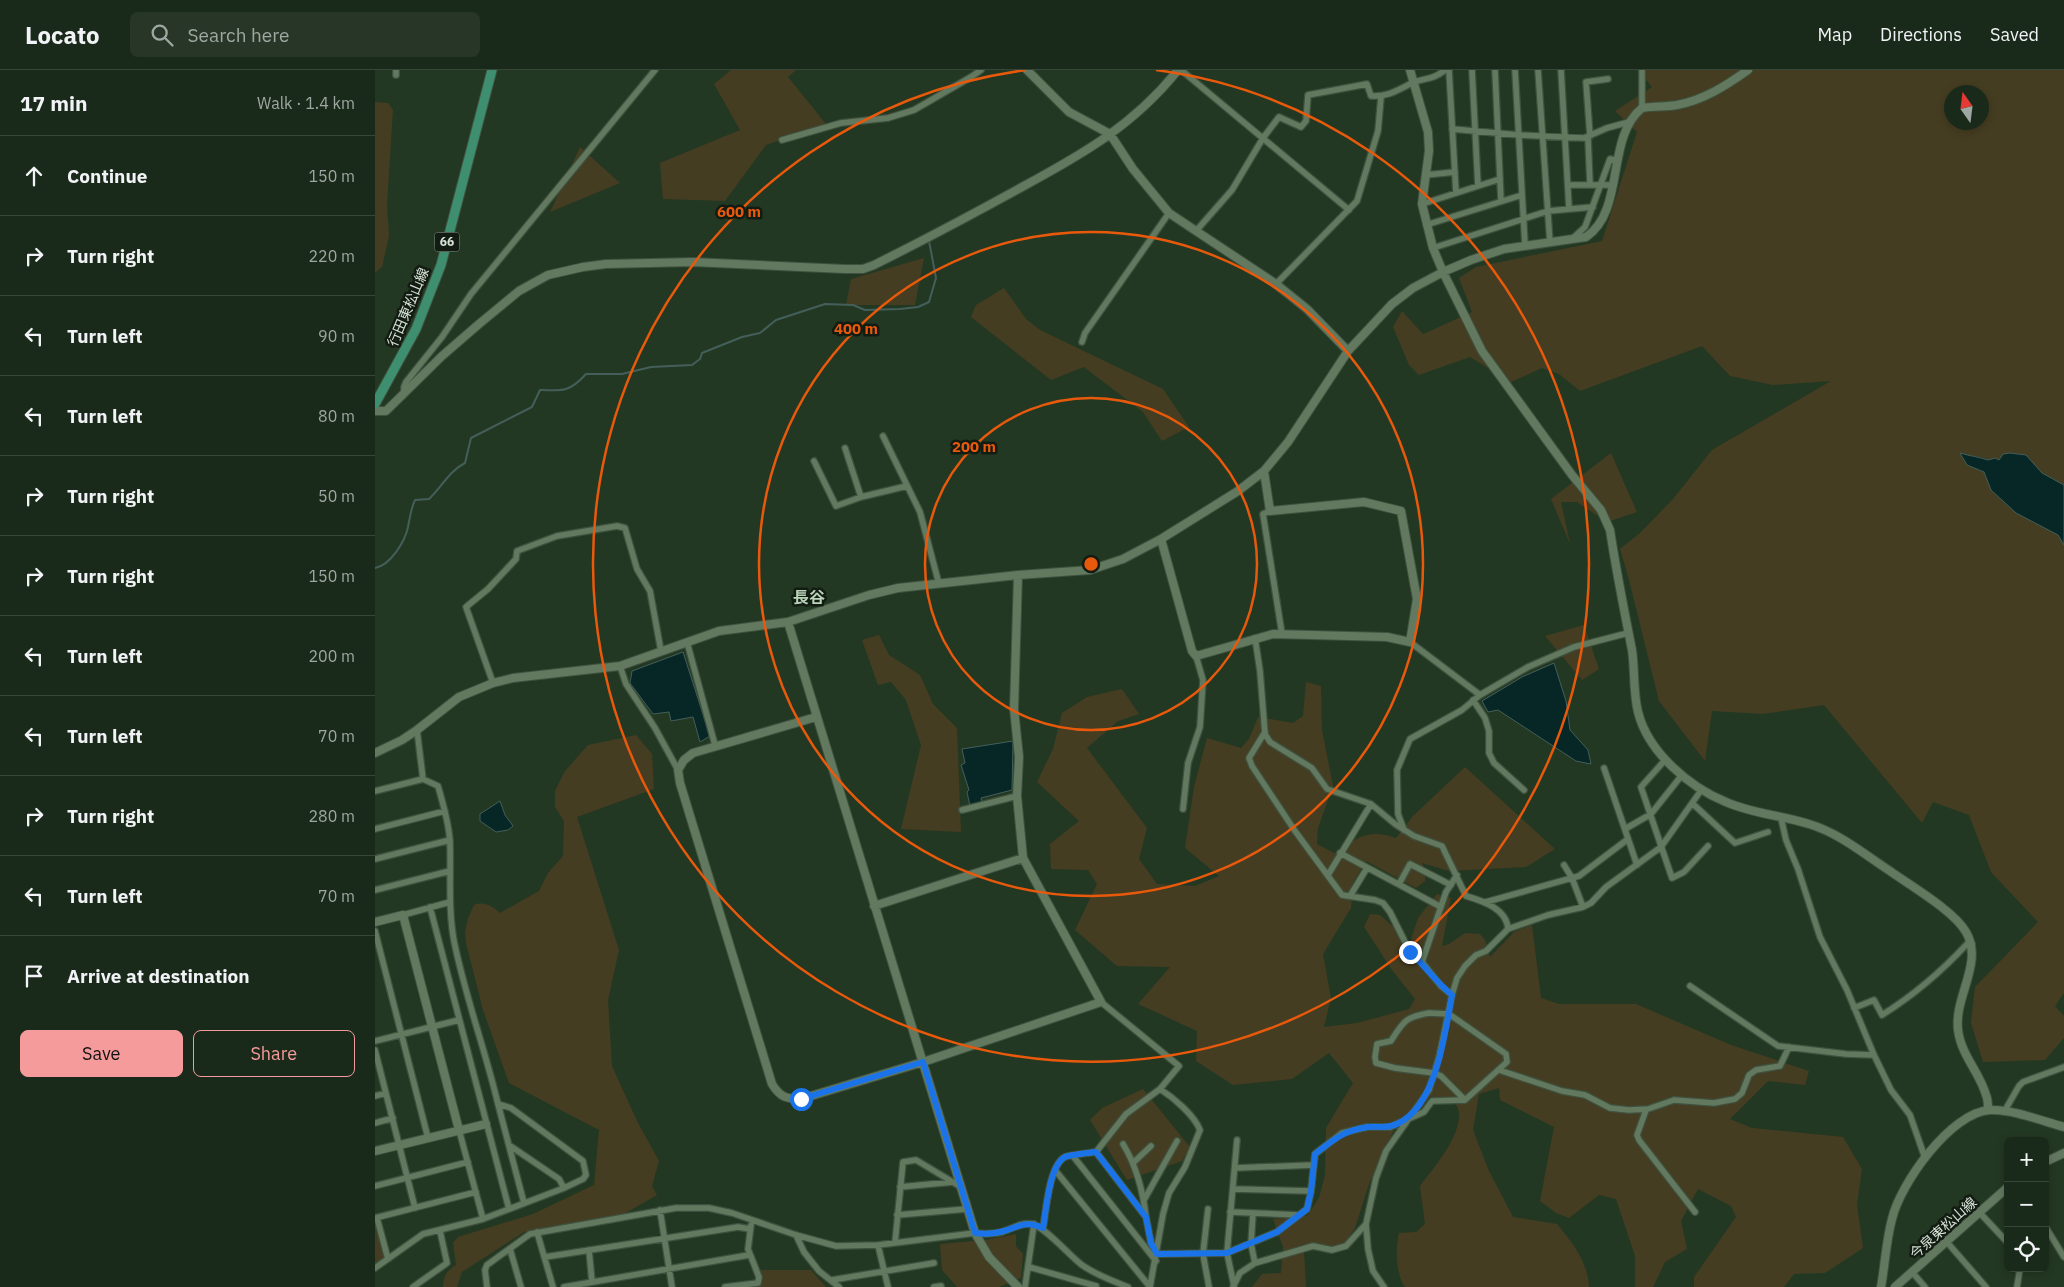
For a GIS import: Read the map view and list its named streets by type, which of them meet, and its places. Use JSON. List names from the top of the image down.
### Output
{
  "streets": {
    "main road": ["66", "行田東松山線"],
    "street": ["今泉東松山線"]
  },
  "districts": ["長谷"],
  "north": "top",
  "page": {
    "header": "Locato",
    "search": "Search here",
    "nav": ["Map", "Directions", "Saved"],
    "heading": ["17 min", "Walk · 1.4 km"],
    "list": [
      ["Continue", "150 m"],
      ["Turn right", "220 m"],
      ["Turn left", "90 m"],
      ["Turn left", "80 m"],
      ["Turn right", "50 m"],
      ["Turn right", "150 m"],
      ["Turn left", "200 m"],
      ["Turn left", "70 m"],
      ["Turn right", "280 m"],
      ["Turn left", "70 m"],
      "Arrive at destination"
    ],
    "buttons": ["Save", "Share"],
    "map_buttons": ["+", "−"]
  },
  "rings": ["600 m", "400 m", "200 m"]
}
